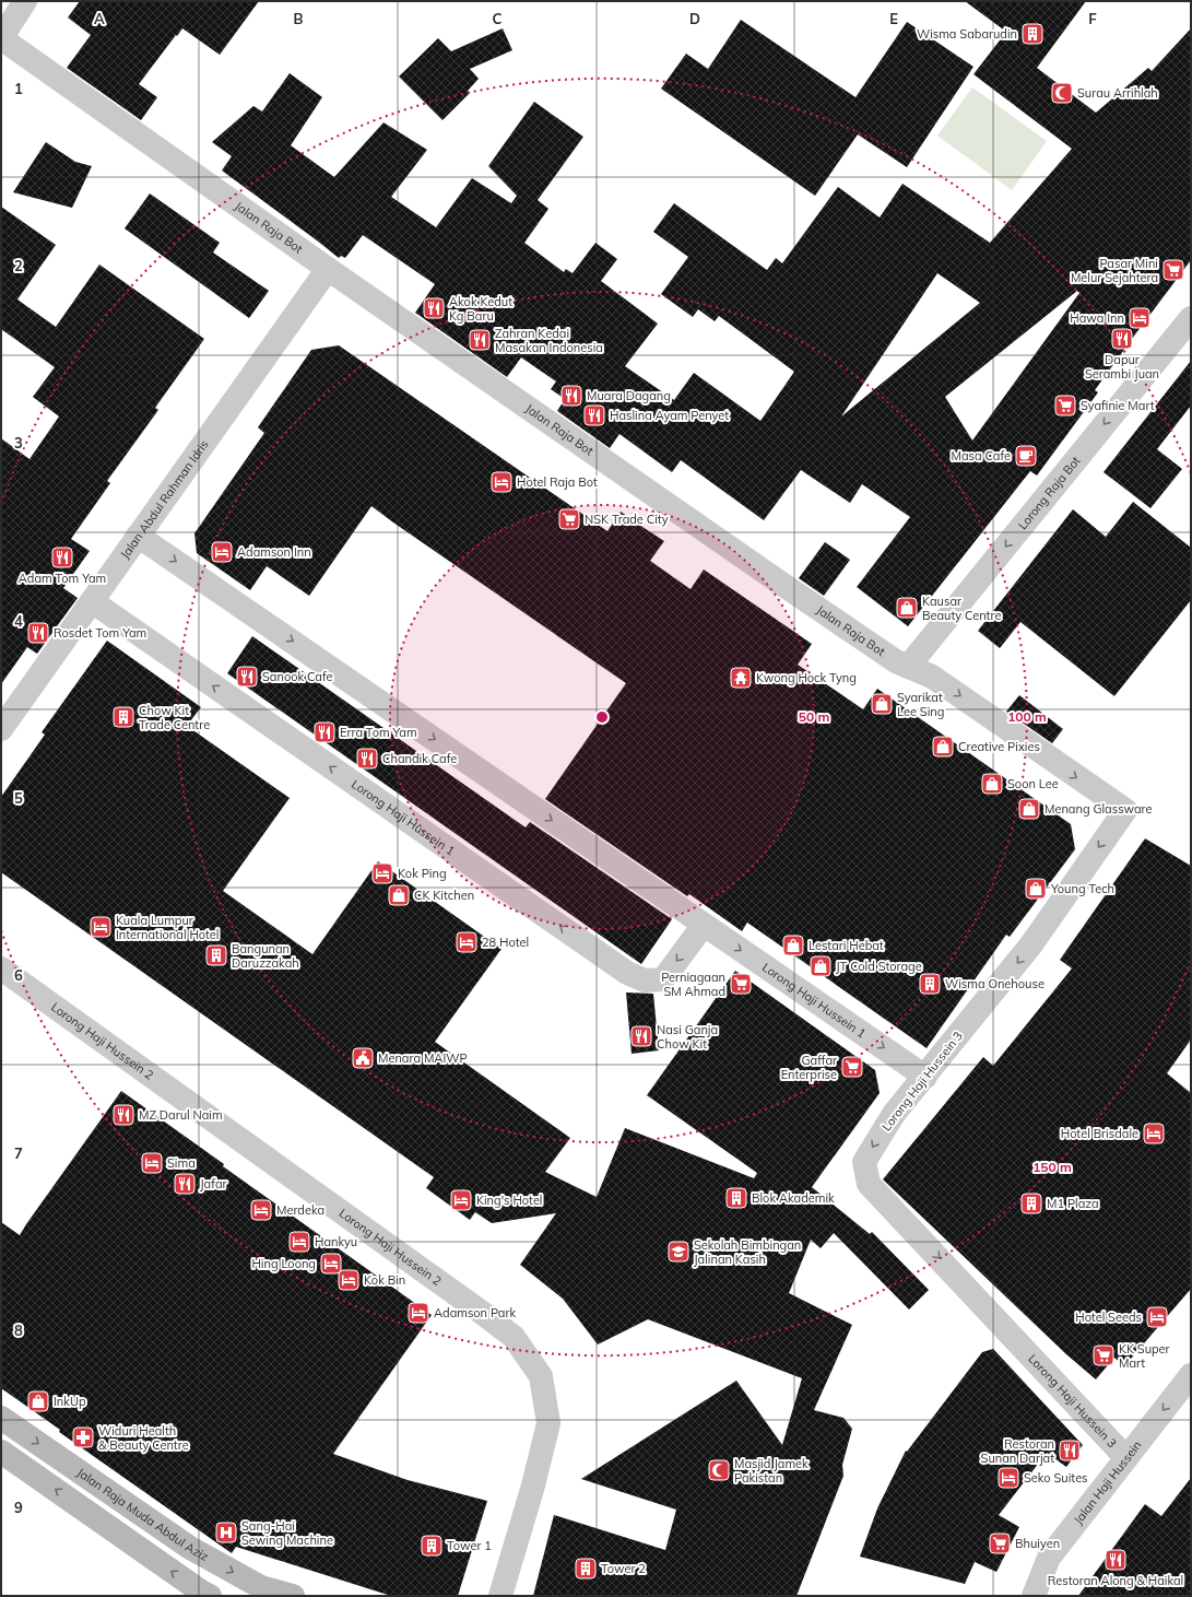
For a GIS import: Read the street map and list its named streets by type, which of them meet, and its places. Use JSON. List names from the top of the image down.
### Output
{
  "streets": {
    "main road": ["Jalan Raja Muda Abdul Aziz"],
    "street": [
      "Jalan Raja Bot",
      "Lorong Raja Bot",
      "Jalan Abdul Rahman Idris",
      "Lorong Haji Hussein 1",
      "Lorong Haji Hussein 2",
      "Lorong Haji Hussein 3",
      "Jalan Haji Hussein"
    ]
  },
  "crossings": [
    ["Jalan Raja Bot", "Lorong Raja Bot"],
    ["Jalan Raja Bot", "Jalan Abdul Rahman Idris"],
    ["Jalan Raja Bot", "Lorong Haji Hussein 3"],
    ["Jalan Abdul Rahman Idris", "Lorong Haji Hussein 1"],
    ["Lorong Haji Hussein 1", "Lorong Haji Hussein 3"],
    ["Lorong Haji Hussein 3", "Jalan Haji Hussein"]
  ],
  "one_way": ["Lorong Raja Bot", "Jalan Haji Hussein"],
  "places": {
    "building": [
      "Wisma Sabarudin",
      "Chow Kit Trade Centre",
      "Bangunan Daruzzakah",
      "Wisma Onehouse",
      "Blok Akademik",
      "M1 Plaza",
      "Tower 1",
      "Tower 2"
    ],
    "mosque": ["Surau Arrihlah", "Masjid Jamek Pakistan"],
    "supermarket": [
      "Pasar Mini Melur Sejahtera",
      "Syafinie Mart",
      "NSK Trade City",
      "Perniagaan SM Ahmad",
      "Gaffar Enterprise",
      "KK Super Mart",
      "Bhuiyen"
    ],
    "restaurant": [
      "Akok Kedut Kg Baru",
      "Dapur Serambi Juan",
      "Zahran Kedai Masakan Indonesia",
      "Muara Dagang",
      "Haslina Ayam Penyet",
      "Adam Tom Yam",
      "Rosdet Tom Yam",
      "Sanook Cafe",
      "Erra Tom Yam",
      "Chandik Cafe",
      "Nasi Ganja Chow Kit",
      "MZ Darul Naim",
      "Jafar",
      "Restoran Sunan Darjat",
      "Restoran Along & Haikal"
    ],
    "hotel": [
      "Hawa Inn",
      "Hotel Raja Bot",
      "Adamson Inn",
      "Kok Ping",
      "Kuala Lumpur International Hotel",
      "28 Hotel",
      "Hotel Brisdale",
      "Sima",
      "King's Hotel",
      "Merdeka",
      "Hankyu",
      "Hing Loong",
      "Kok Bin",
      "Adamson Park",
      "Hotel Seeds",
      "Seko Suites"
    ],
    "cafe": ["Masa Cafe"],
    "shop": [
      "Kausar Beauty Centre",
      "Syarikat Lee Sing",
      "Creative Pixies",
      "Soon Lee",
      "Menang Glassware",
      "Young Tech",
      "CK Kitchen",
      "Lestari Hebat",
      "JT Cold Storage",
      "InkUp"
    ],
    "temple": ["Kwong Hock Tyng"],
    "public building": ["Menara MAIWP"],
    "school or university": ["Sekolah Bimbingan Jalinan Kasih"],
    "pharmacy": ["Widuri Health & Beauty Centre"],
    "hospital": ["Sang-Hai Sewing Machine"]
  },
  "grid": {
    "columns": [
      "A",
      "B",
      "C",
      "D",
      "E",
      "F"
    ],
    "rows": [
      "1",
      "2",
      "3",
      "4",
      "5",
      "6",
      "7",
      "8",
      "9"
    ]
  },
  "rings": ["50 m", "100 m", "150 m"]
}
